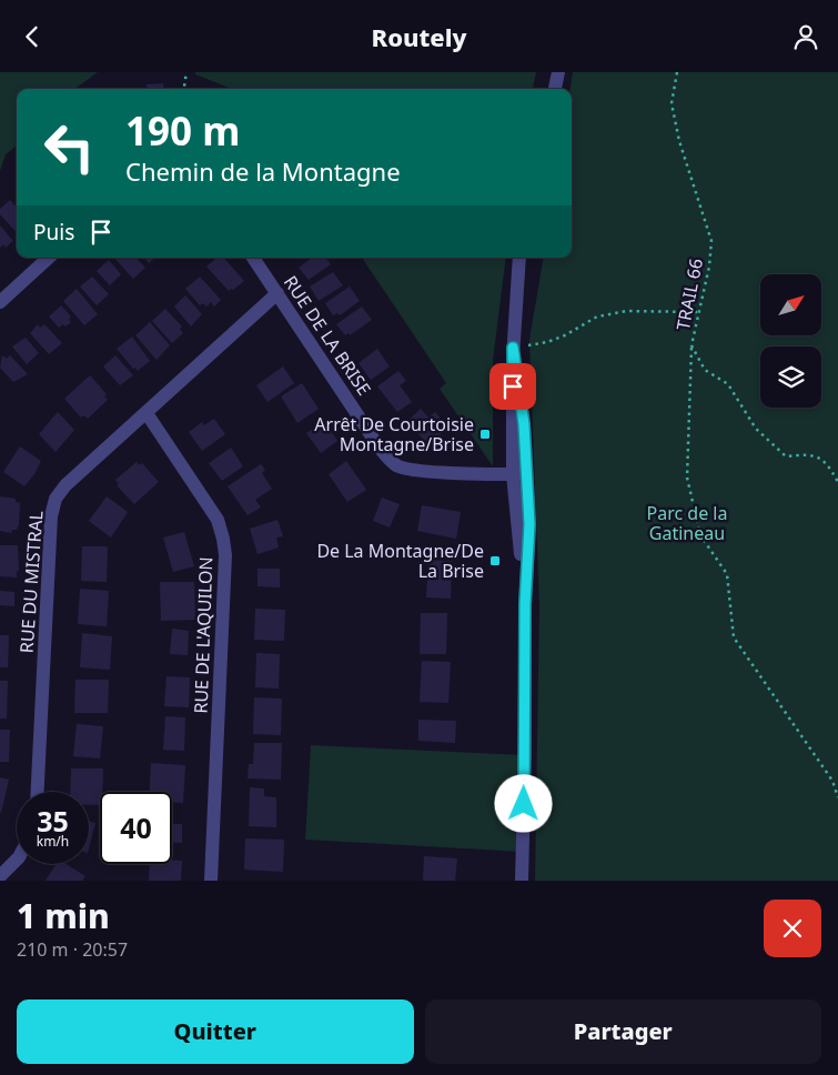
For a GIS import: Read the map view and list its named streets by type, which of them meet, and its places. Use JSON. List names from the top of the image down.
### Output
{
  "streets": {
    "street": ["RUE DE LA BRISE", "RUE DU MISTRAL", "RUE DE L'AQUILON"],
    "path": ["TRAIL 66"]
  },
  "crossings": [
    ["RUE DE LA BRISE", "RUE DU MISTRAL"],
    ["RUE DU MISTRAL", "RUE DE L'AQUILON"]
  ],
  "parks": ["Parc de la Gatineau"],
  "places": {
    "transit": ["Arrêt De Courtoisie Montagne/Brise", "De La Montagne/De La Brise"]
  },
  "north": "top right",
  "page": {
    "header": "Routely",
    "turn": ["190 m", "Chemin de la Montagne"],
    "then": "Puis",
    "speed": "35 km/h",
    "limit": "40",
    "heading": ["1 min", "210 m · 20:57"],
    "buttons": ["Quitter", "Partager"]
  }
}
